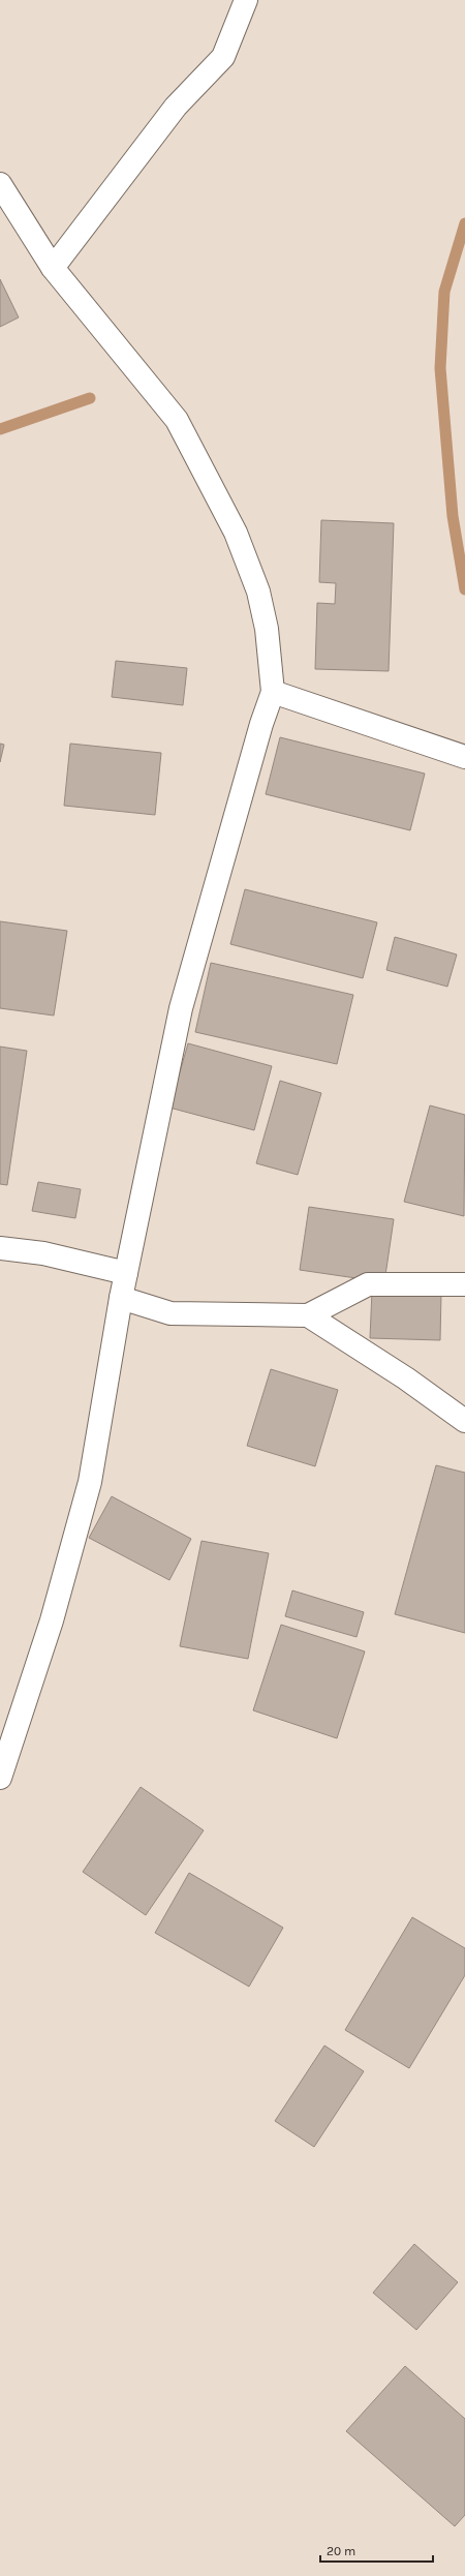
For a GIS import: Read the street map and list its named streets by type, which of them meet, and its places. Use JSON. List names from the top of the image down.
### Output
{
  "scale_bar": "20 m"
}
